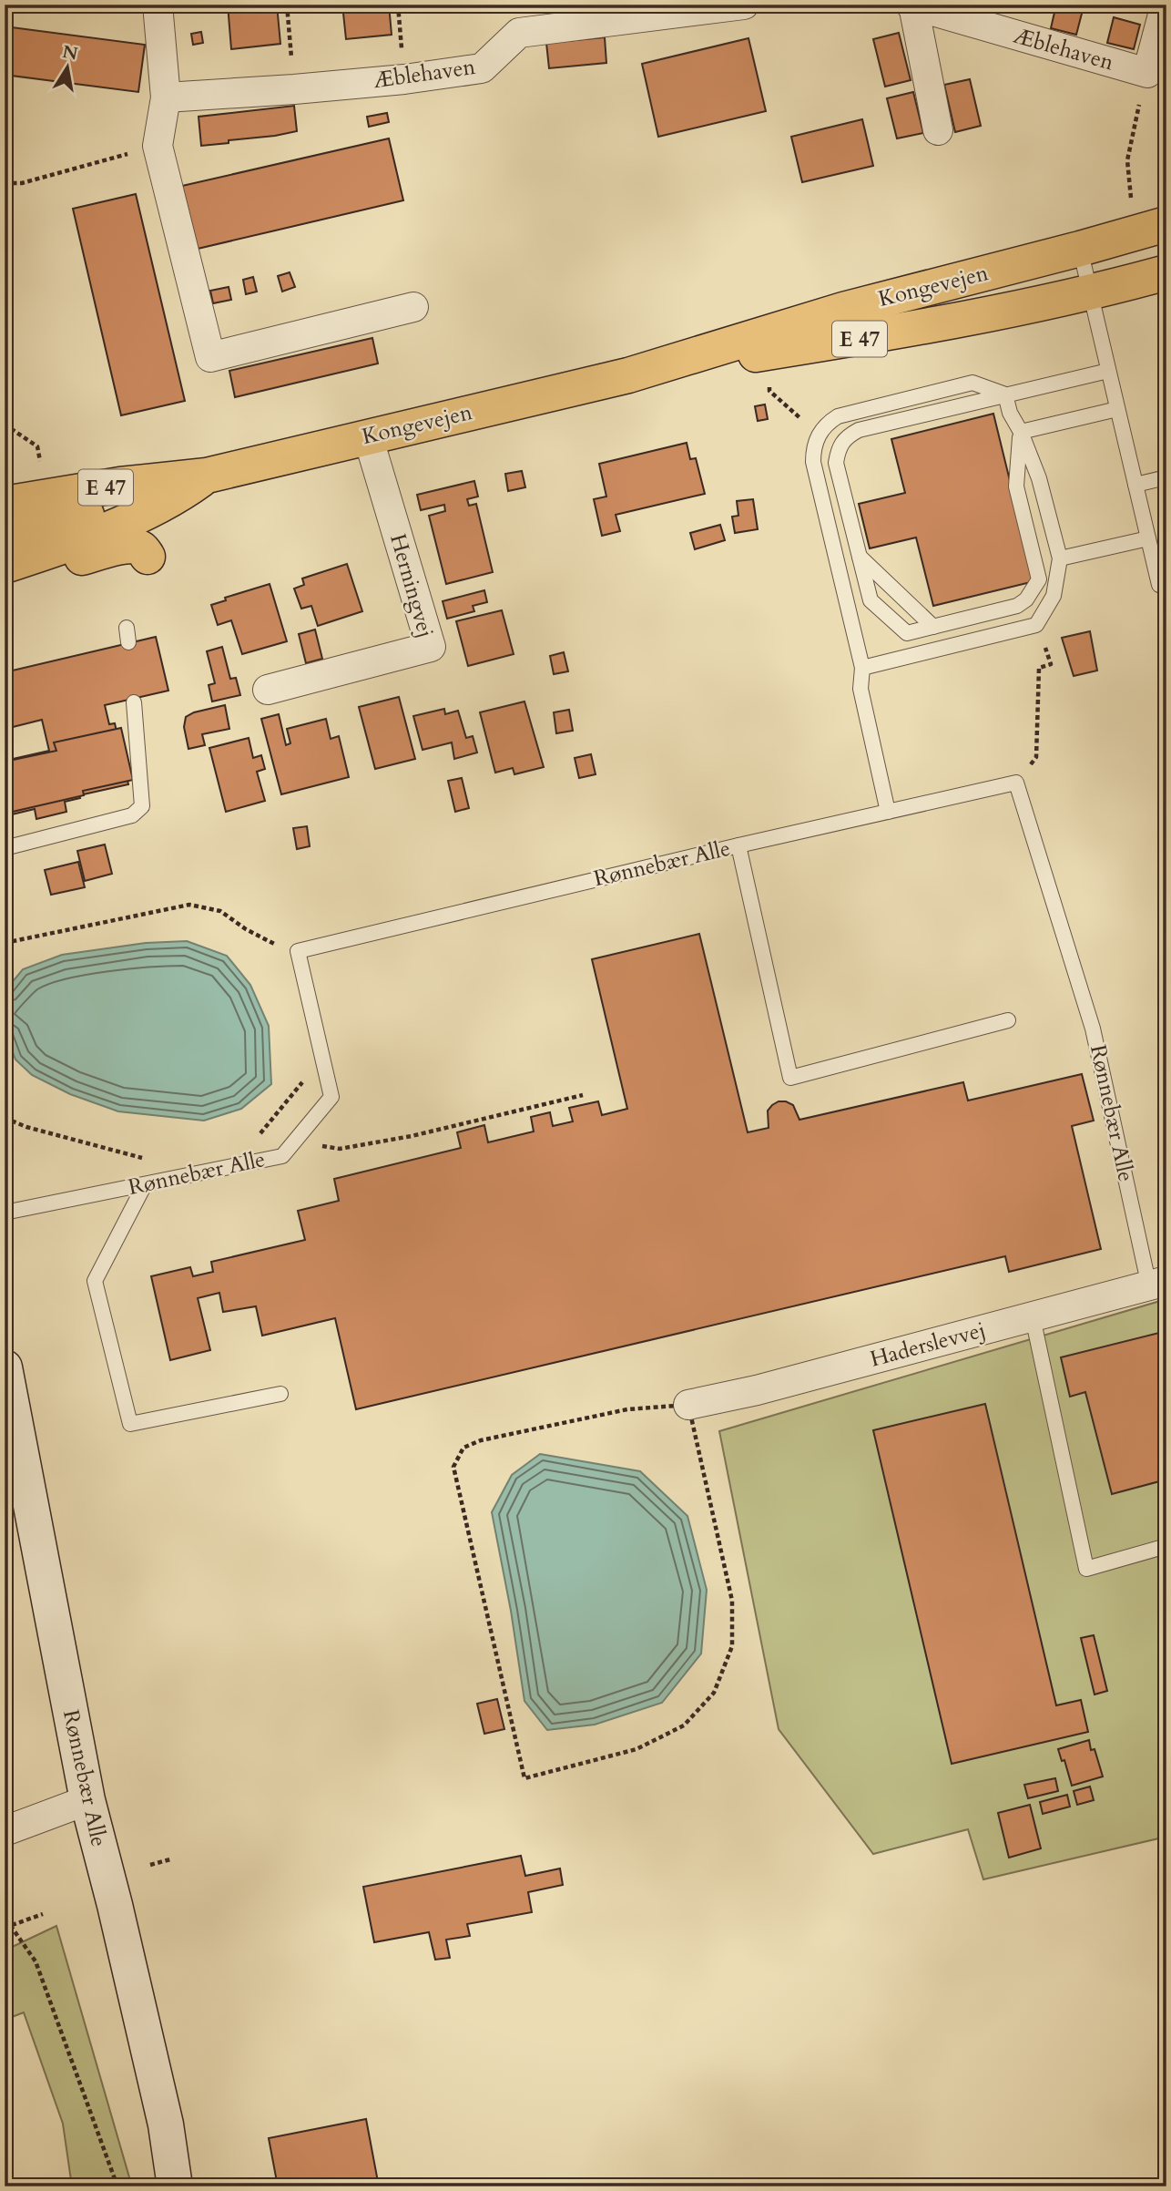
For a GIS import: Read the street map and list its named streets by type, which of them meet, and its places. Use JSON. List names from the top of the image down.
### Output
{
  "streets": {
    "main road": ["Kongevejen", "E 47", "Rønnebær Alle"],
    "street": ["Æblehaven", "Herningvej", "Haderslevvej"]
  },
  "crossings": [
    ["Kongevejen", "Herningvej"],
    ["Rønnebær Alle", "Haderslevvej"]
  ],
  "north": "top"
}
